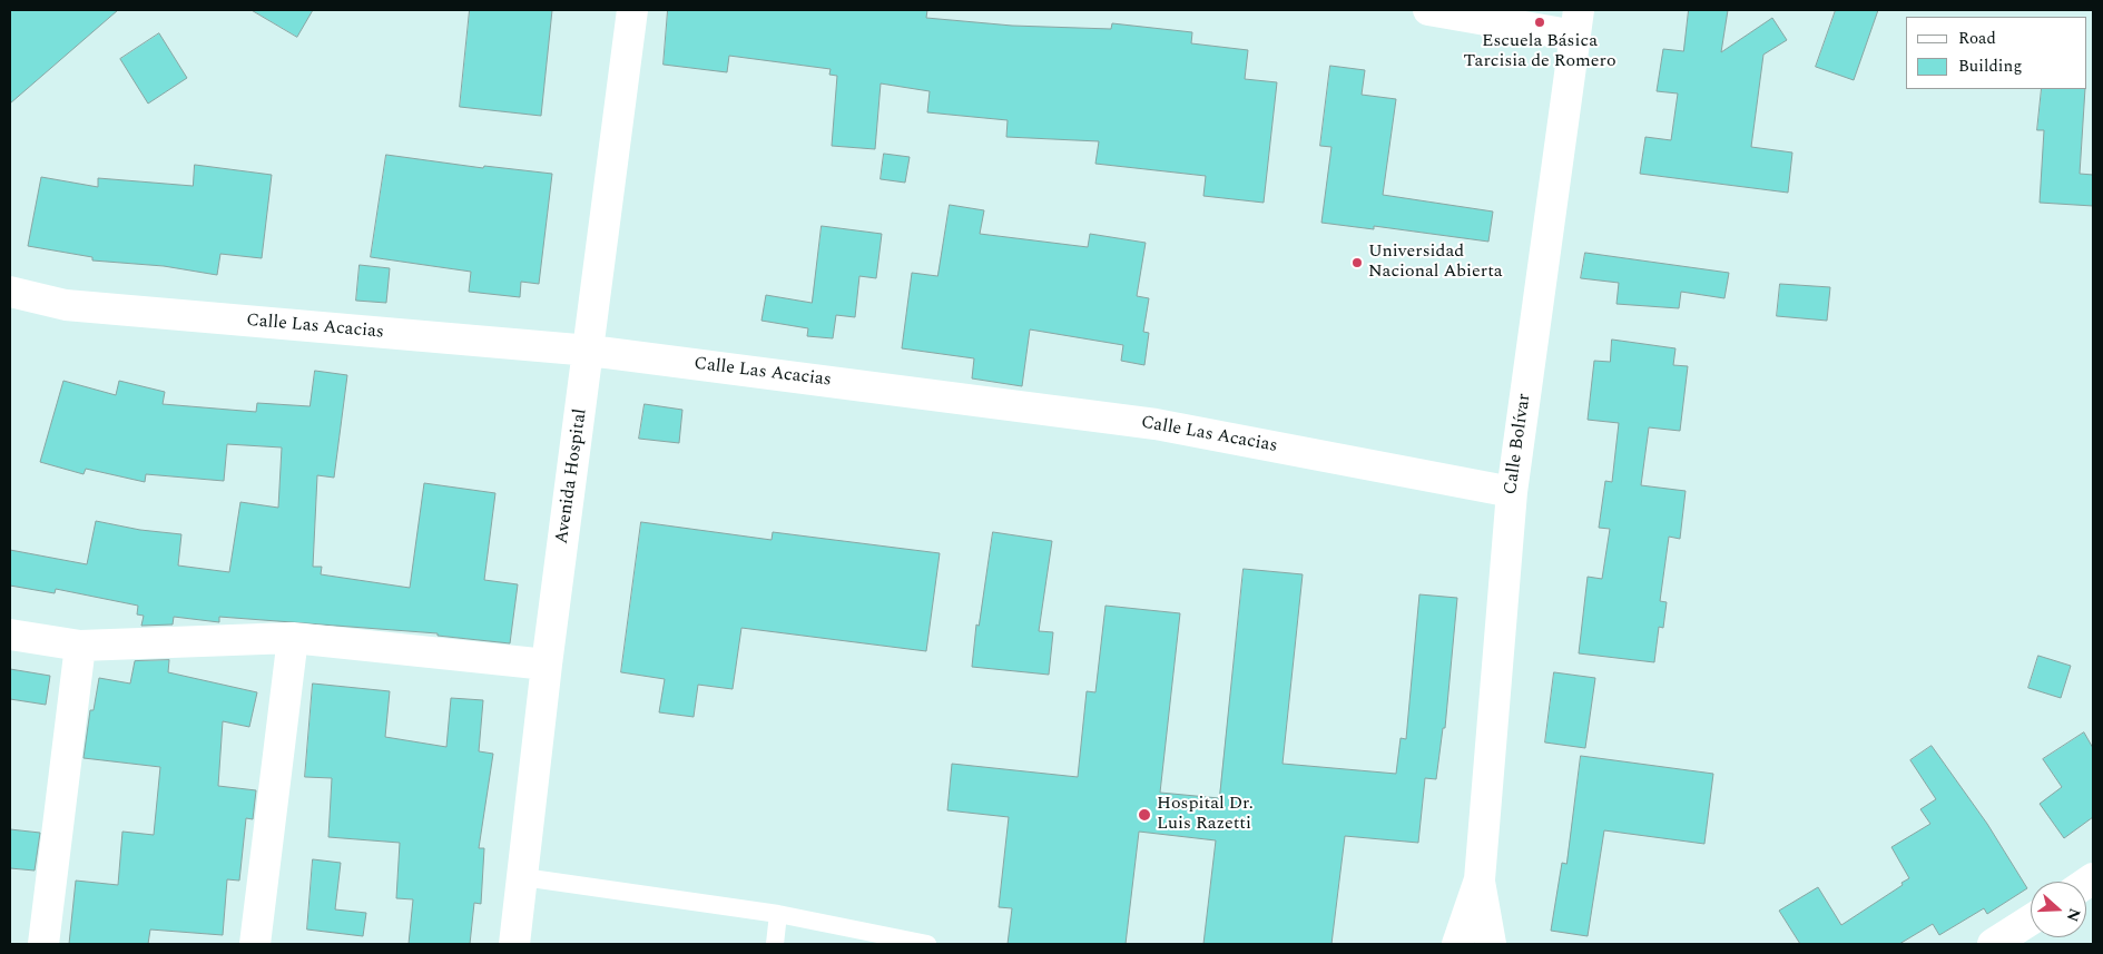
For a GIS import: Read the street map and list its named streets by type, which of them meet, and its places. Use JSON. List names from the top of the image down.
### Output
{
  "streets": {
    "street": ["Calle Las Acacias", "Calle Bolívar", "Avenida Hospital"]
  },
  "crossings": [
    ["Calle Las Acacias", "Calle Bolívar"],
    ["Calle Las Acacias", "Avenida Hospital"]
  ],
  "places": ["Escuela Básica Tarcisia de Romero", "Universidad Nacional Abierta", "Hospital Dr. Luis Razetti"],
  "legend": ["Road", "Building"],
  "north": "right"
}
